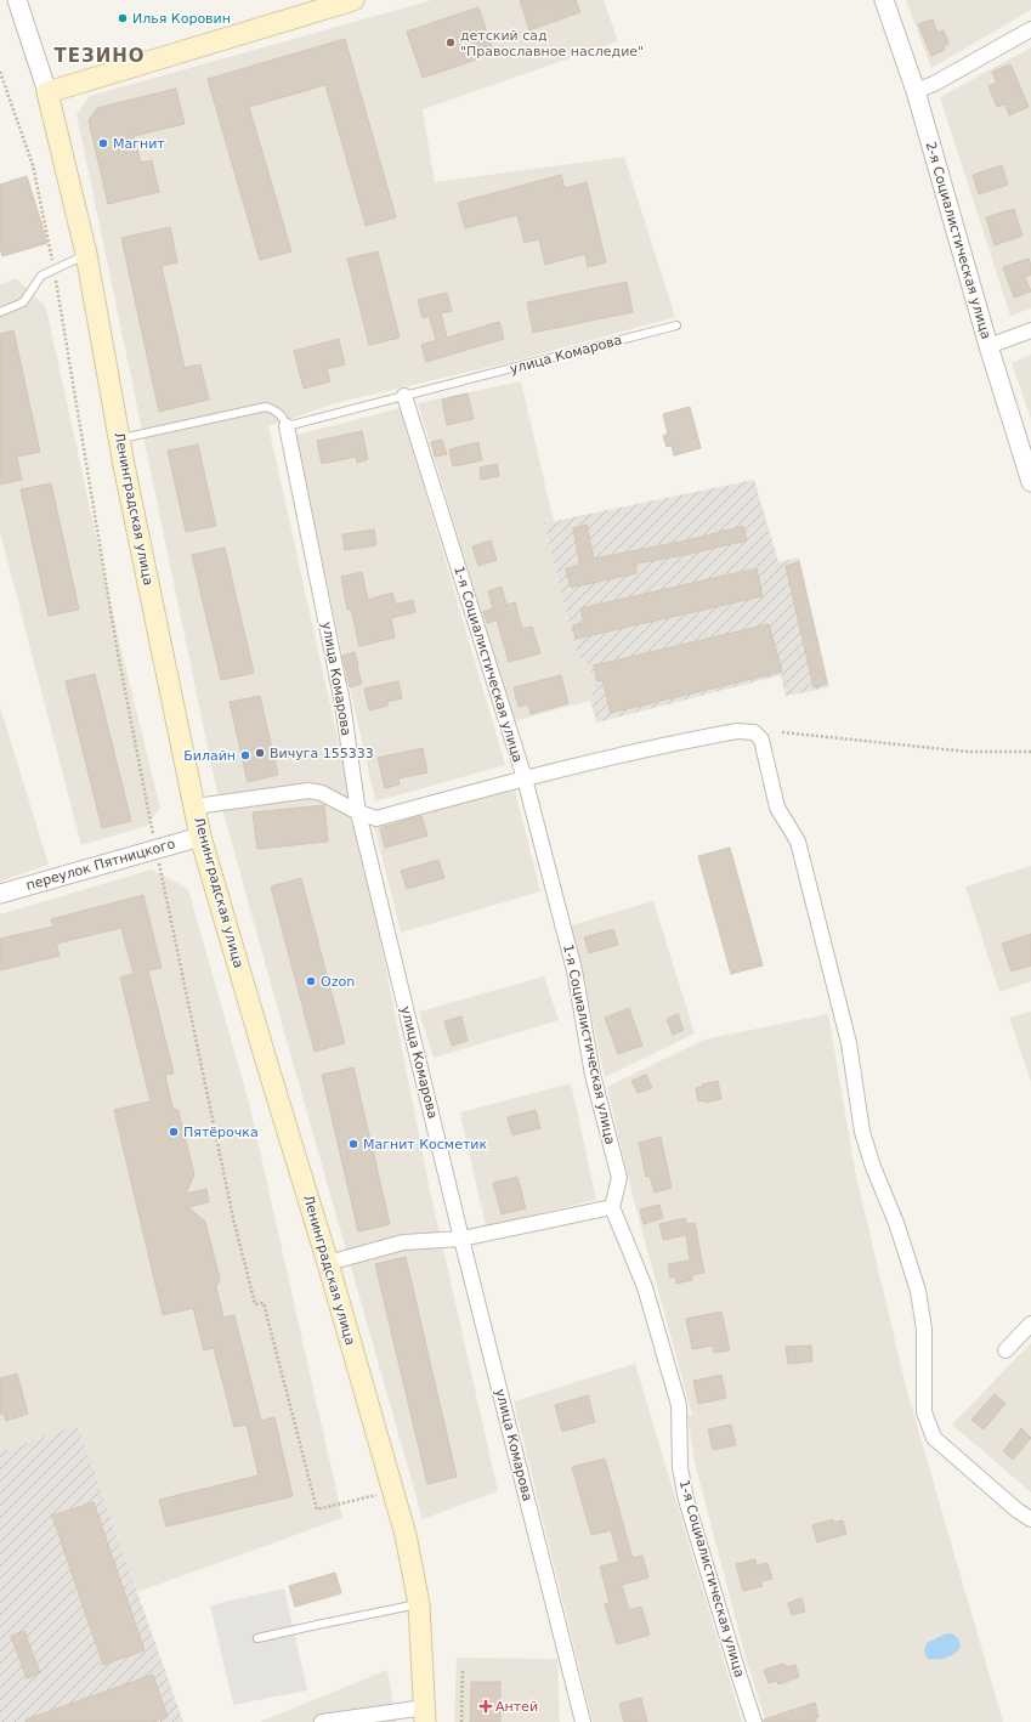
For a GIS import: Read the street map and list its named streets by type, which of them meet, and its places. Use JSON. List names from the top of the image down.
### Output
{
  "streets": {
    "main road": ["Ленинградская улица"],
    "street": [
      "2-я Социалистическая улица",
      "улица Комарова",
      "1-я Социалистическая улица",
      "переулок Пятницкого"
    ]
  },
  "crossings": [
    ["улица Комарова", "Ленинградская улица"],
    ["улица Комарова", "1-я Социалистическая улица"],
    ["Ленинградская улица", "переулок Пятницкого"]
  ],
  "districts": ["ТЕЗИНО"],
  "places": {
    "other": [
      "Илья Коровин",
      "детский сад \"Православное наследие\"",
      "Магнит",
      "Вичуга 155333",
      "Билайн",
      "Ozon",
      "Пятёрочка",
      "Магнит Косметик"
    ],
    "health": ["Антей"]
  }
}
